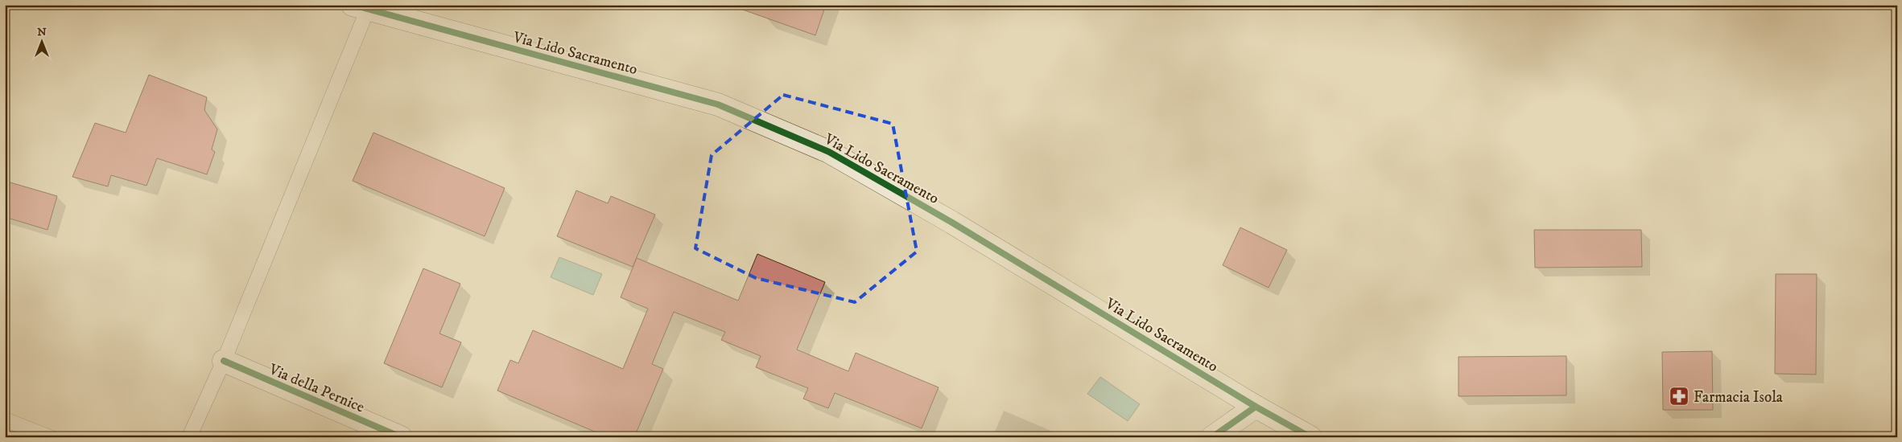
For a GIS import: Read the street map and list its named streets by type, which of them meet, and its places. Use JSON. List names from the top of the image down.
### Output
{
  "streets": {
    "street": ["Via Lido Sacramento", "Via della Pernice"]
  },
  "places": {
    "pharmacy": ["Farmacia Isola"]
  },
  "north": "top"
}
